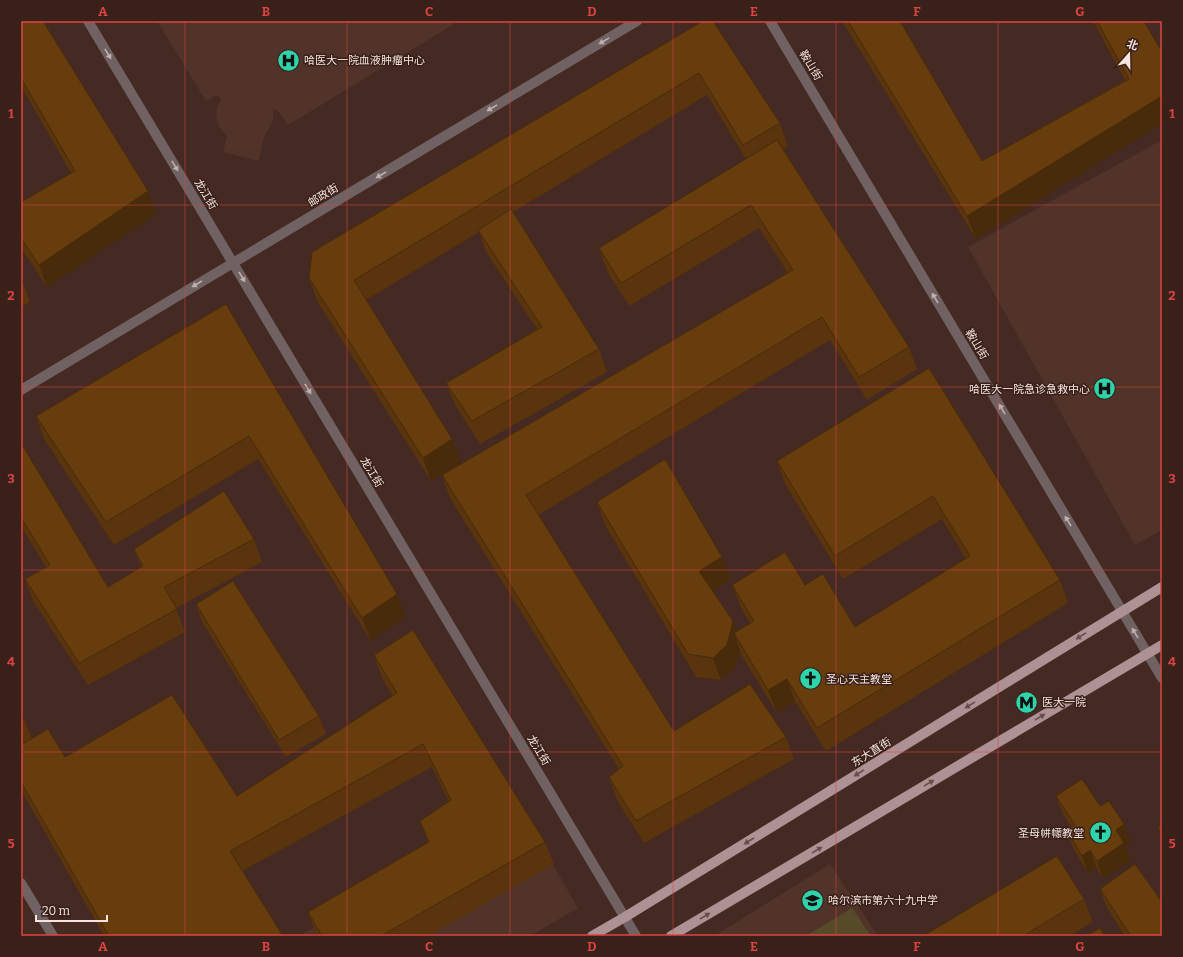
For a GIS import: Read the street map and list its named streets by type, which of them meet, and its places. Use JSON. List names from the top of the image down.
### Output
{
  "streets": {
    "main road": ["东大直街"],
    "street": ["鞍山街", "龙江街", "邮政街"]
  },
  "crossings": [
    ["鞍山街", "东大直街"],
    ["龙江街", "邮政街"],
    ["龙江街", "东大直街"]
  ],
  "one_way": ["鞍山街", "龙江街", "邮政街"],
  "places": {
    "hospital": ["哈医大一院血液肿瘤中心", "哈医大一院急诊急救中心"],
    "church": ["圣心天主教堂", "圣母帡幪教堂"],
    "metro station": ["医大一院"],
    "school or university": ["哈尔滨市第六十九中学"]
  },
  "scale_bar": "20 m",
  "north": "top",
  "grid": {
    "columns": [
      "A",
      "B",
      "C",
      "D",
      "E",
      "F",
      "G"
    ],
    "rows": [
      "1",
      "2",
      "3",
      "4",
      "5"
    ]
  }
}
